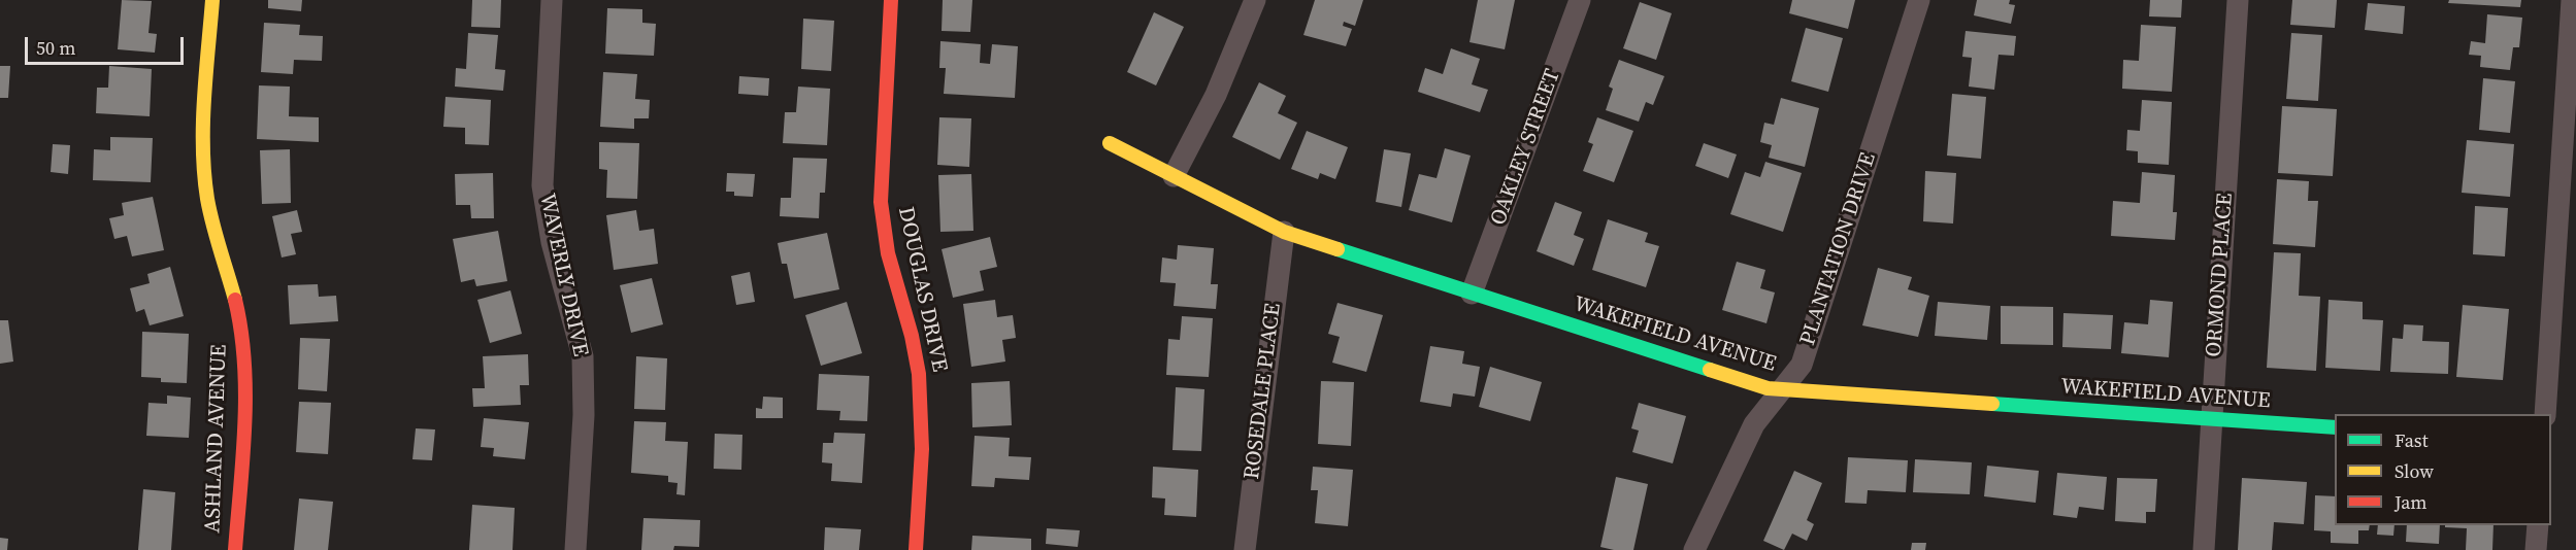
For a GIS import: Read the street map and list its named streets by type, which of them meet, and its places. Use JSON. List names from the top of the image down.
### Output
{
  "streets": {
    "street": [
      "OAKLEY STREET",
      "PLANTATION DRIVE",
      "WAVERLY DRIVE",
      "ORMOND PLACE",
      "DOUGLAS DRIVE",
      "WAKEFIELD AVENUE",
      "ROSEDALE PLACE",
      "ASHLAND AVENUE"
    ]
  },
  "crossings": [
    ["OAKLEY STREET", "WAKEFIELD AVENUE"],
    ["PLANTATION DRIVE", "WAKEFIELD AVENUE"],
    ["ORMOND PLACE", "WAKEFIELD AVENUE"],
    ["WAKEFIELD AVENUE", "ROSEDALE PLACE"]
  ],
  "legend": ["Fast", "Slow", "Jam"],
  "scale_bar": "50 m"
}
